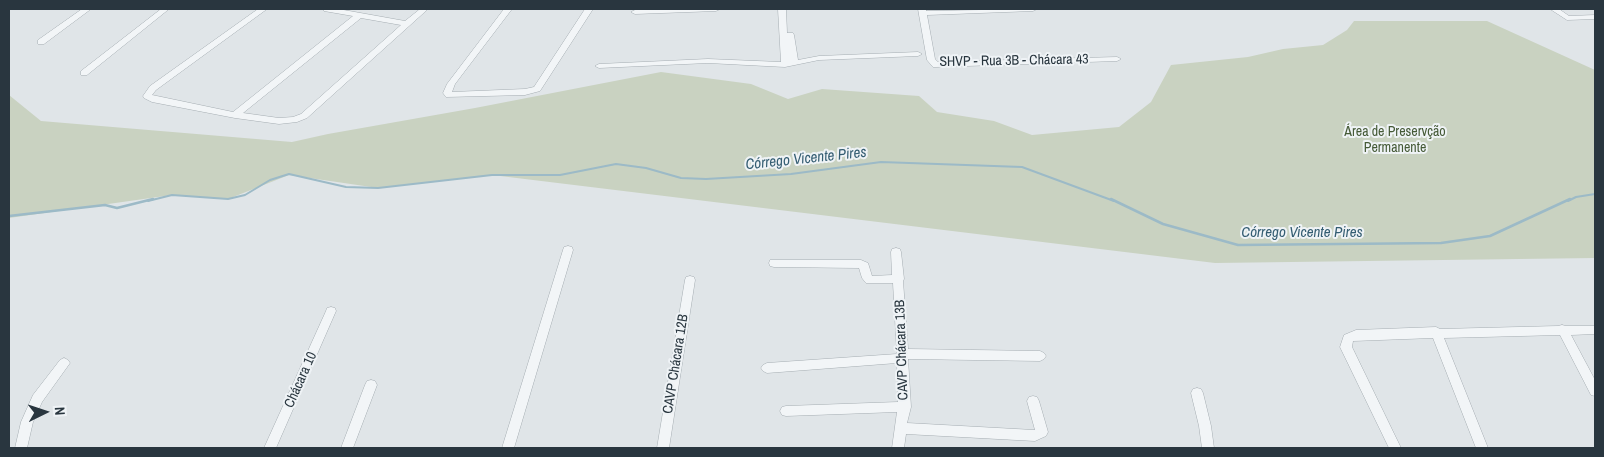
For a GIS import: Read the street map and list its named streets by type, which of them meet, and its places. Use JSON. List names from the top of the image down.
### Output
{
  "streets": {
    "street": [
      "SHVP - Rua 3B - Chácara 43",
      "CAVP Chácara 13B",
      "CAVP Chácara 12B",
      "Chácara 10"
    ]
  },
  "water": ["Córrego Vicente Pires"],
  "parks": ["Área de Preservção Permanente"],
  "north": "right"
}
